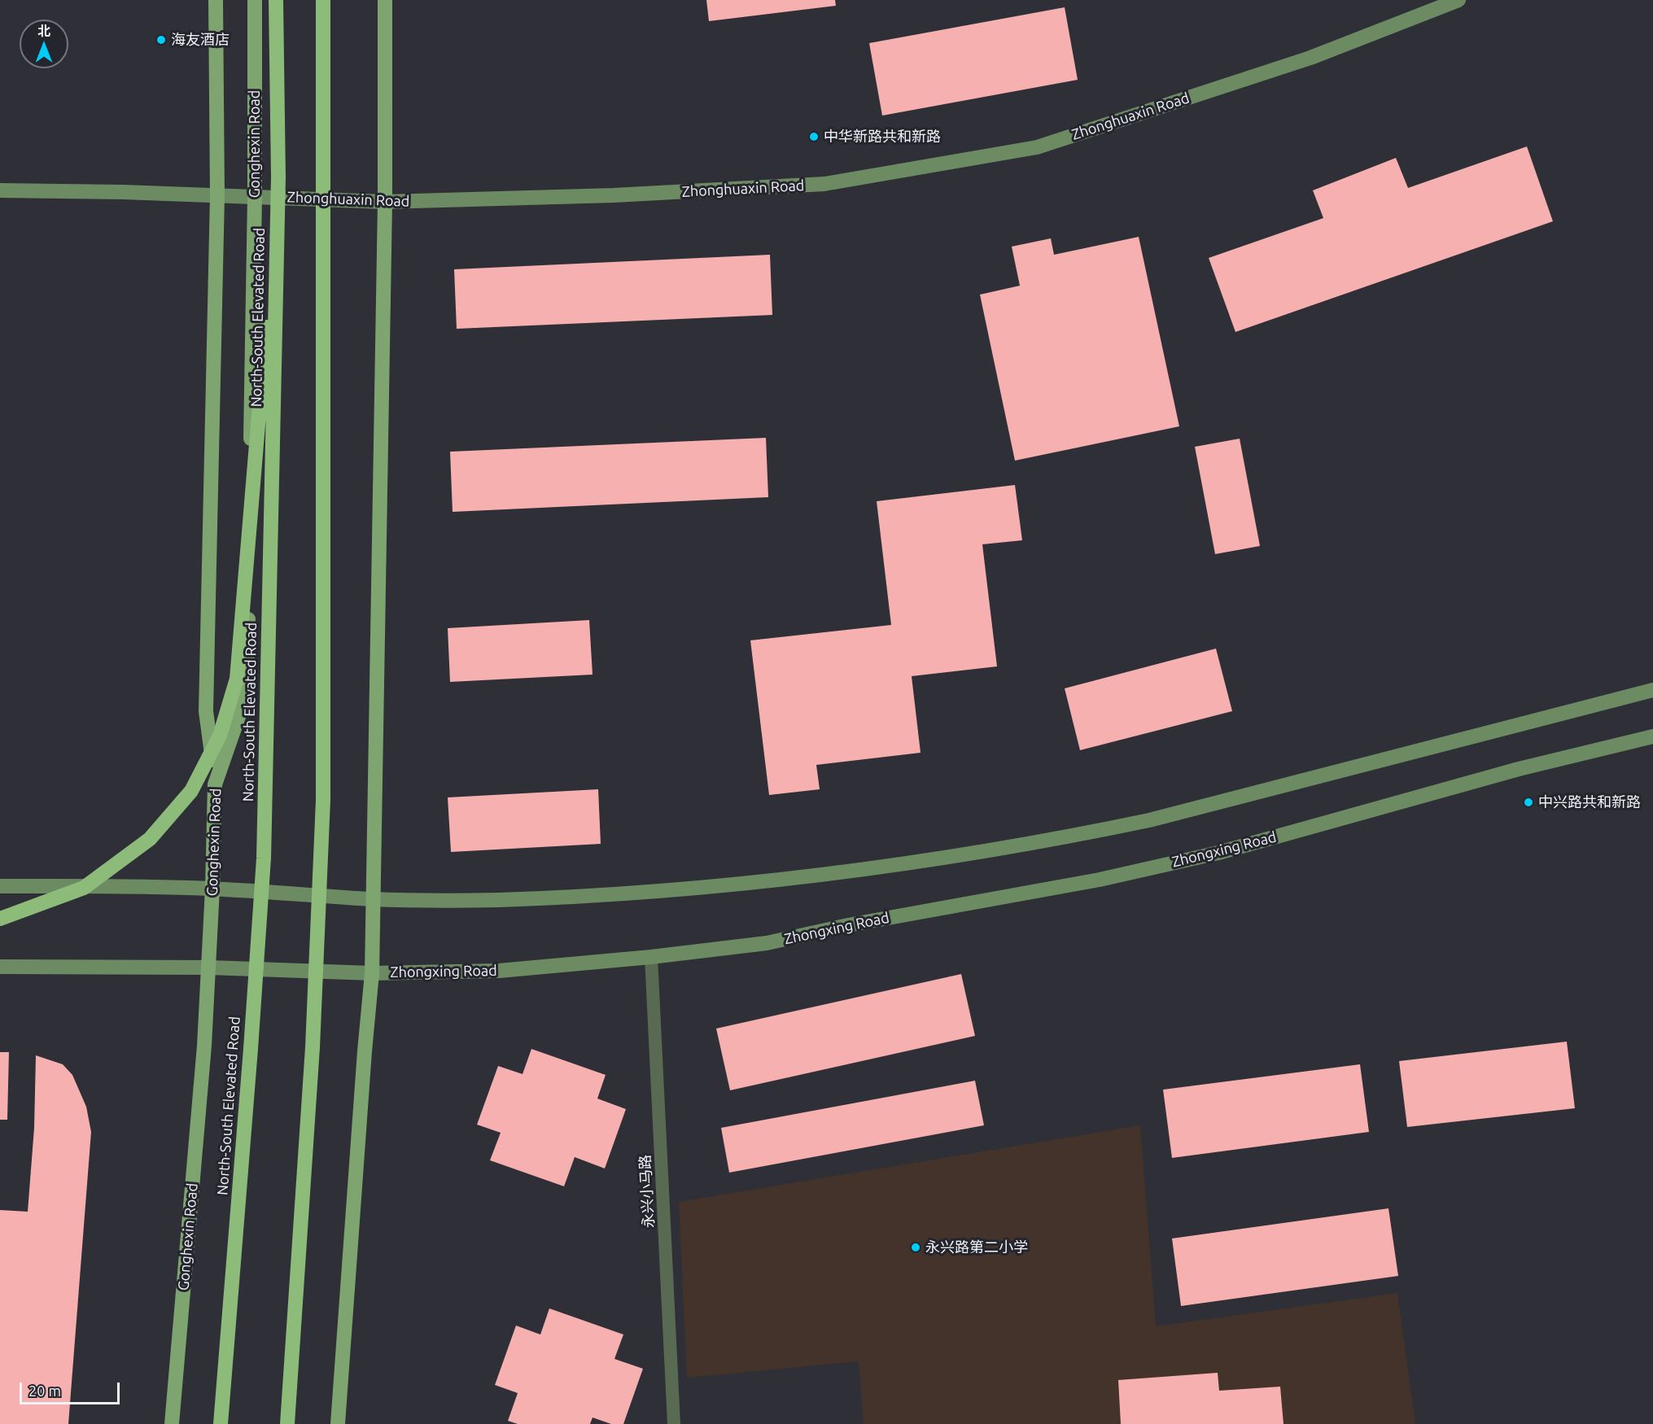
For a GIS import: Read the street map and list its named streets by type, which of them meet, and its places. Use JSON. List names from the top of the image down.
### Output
{
  "streets": {
    "highway": ["North-South Elevated Road"],
    "main road": ["Zhonghuaxin Road", "Gonghexin Road", "Zhongxing Road"],
    "lane": ["永兴小马路"]
  },
  "crossings": [
    ["Zhonghuaxin Road", "Gonghexin Road"],
    ["Gonghexin Road", "Zhongxing Road"],
    ["Zhongxing Road", "永兴小马路"]
  ],
  "places": [
    "海友酒店",
    "中华新路共和新路",
    "中兴路共和新路",
    "永兴路第二小学"
  ],
  "scale_bar": "20 m",
  "north": "top"
}
